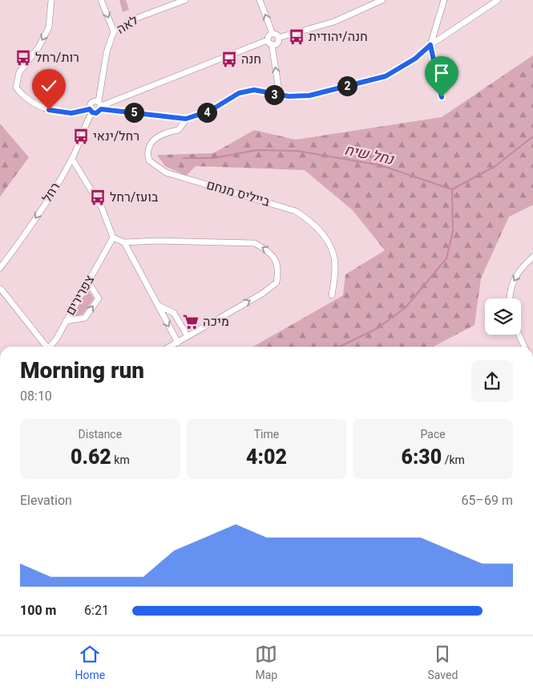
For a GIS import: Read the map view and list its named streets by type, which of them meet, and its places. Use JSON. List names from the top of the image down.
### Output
{
  "streets": {
    "street": [
      "לאה",
      "רחל",
      "בייליס מנחם",
      "צפרירים"
    ]
  },
  "one_way": ["רחל"],
  "water": ["נחל שיח"],
  "places": {
    "bus stop": [
      "חנה/יהודית",
      "רות/רחל",
      "חנה",
      "רחל/ינאי",
      "בועז/רחל"
    ],
    "supermarket": ["מיכה"]
  },
  "page": {
    "pins": [
      "2",
      "3",
      "4",
      "5"
    ],
    "heading": ["Morning run", "08:10"],
    "stats": [
      ["Distance", "0.62 km"],
      ["Time", "4:02"],
      ["Pace", "6:30 /km"]
    ],
    "chart": ["Elevation", "65–69 m"],
    "list": [
      {
        "name": "100 m",
        "note": "6:21"
      }
    ],
    "tabs": ["Home", "Map", "Saved"]
  }
}
